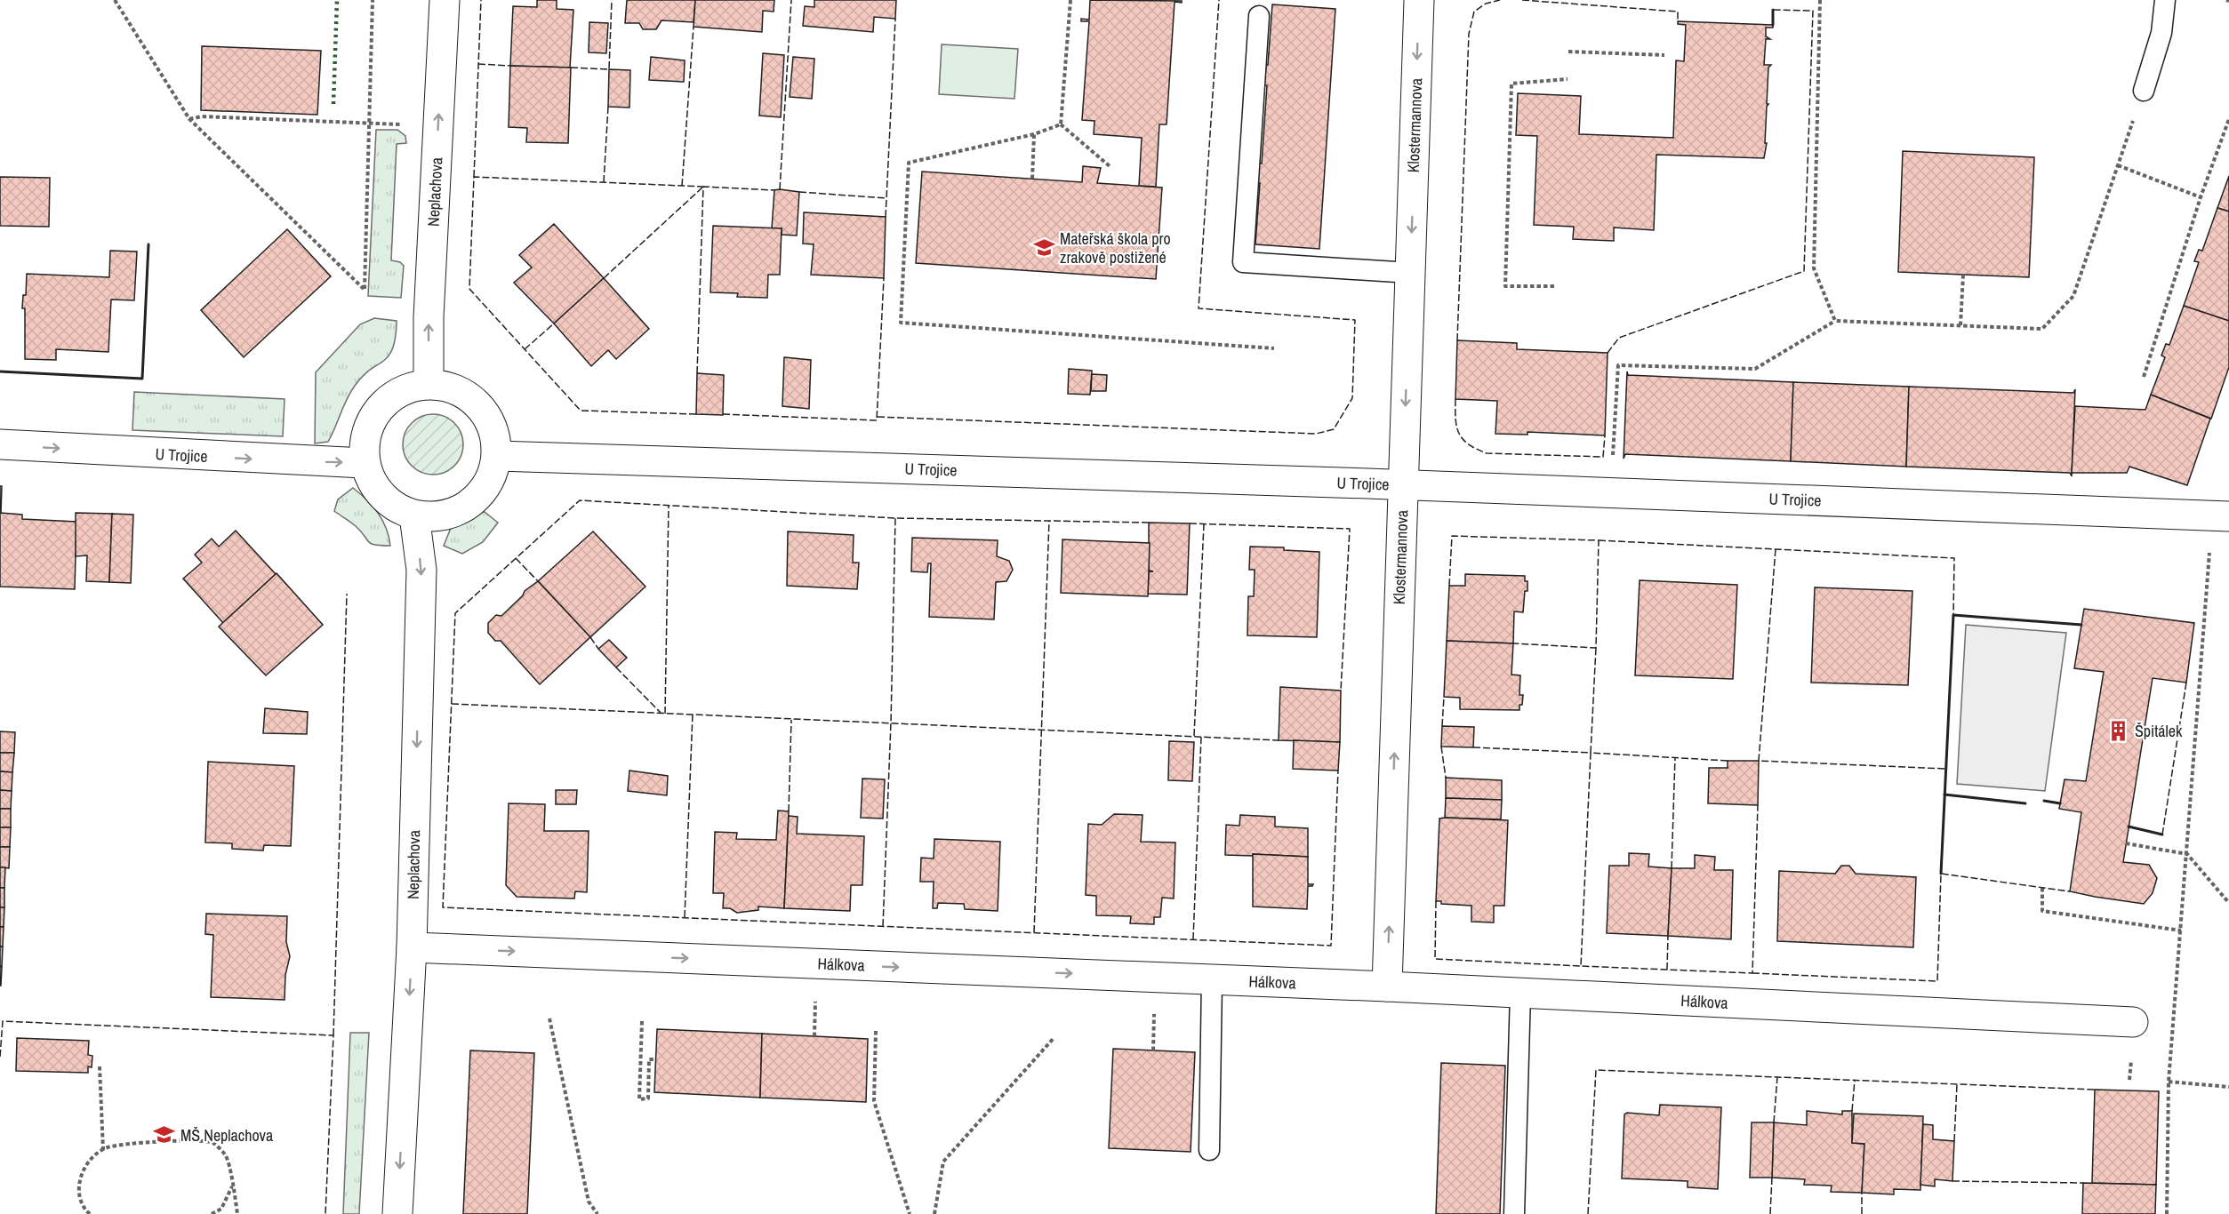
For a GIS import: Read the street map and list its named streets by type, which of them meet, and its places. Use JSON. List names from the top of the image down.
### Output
{
  "streets": {
    "street": [
      "Klostermannova",
      "Neplachova",
      "U Trojice",
      "Hálkova"
    ]
  },
  "crossings": [
    ["Klostermannova", "U Trojice"],
    ["Klostermannova", "Hálkova"],
    ["Neplachova", "U Trojice"],
    ["Neplachova", "Hálkova"]
  ],
  "one_way": ["Hálkova"],
  "places": {
    "school or university": ["Mateřská škola pro zrakově postižené", "MŠ Neplachova"],
    "building": ["Špitálek"]
  }
}
